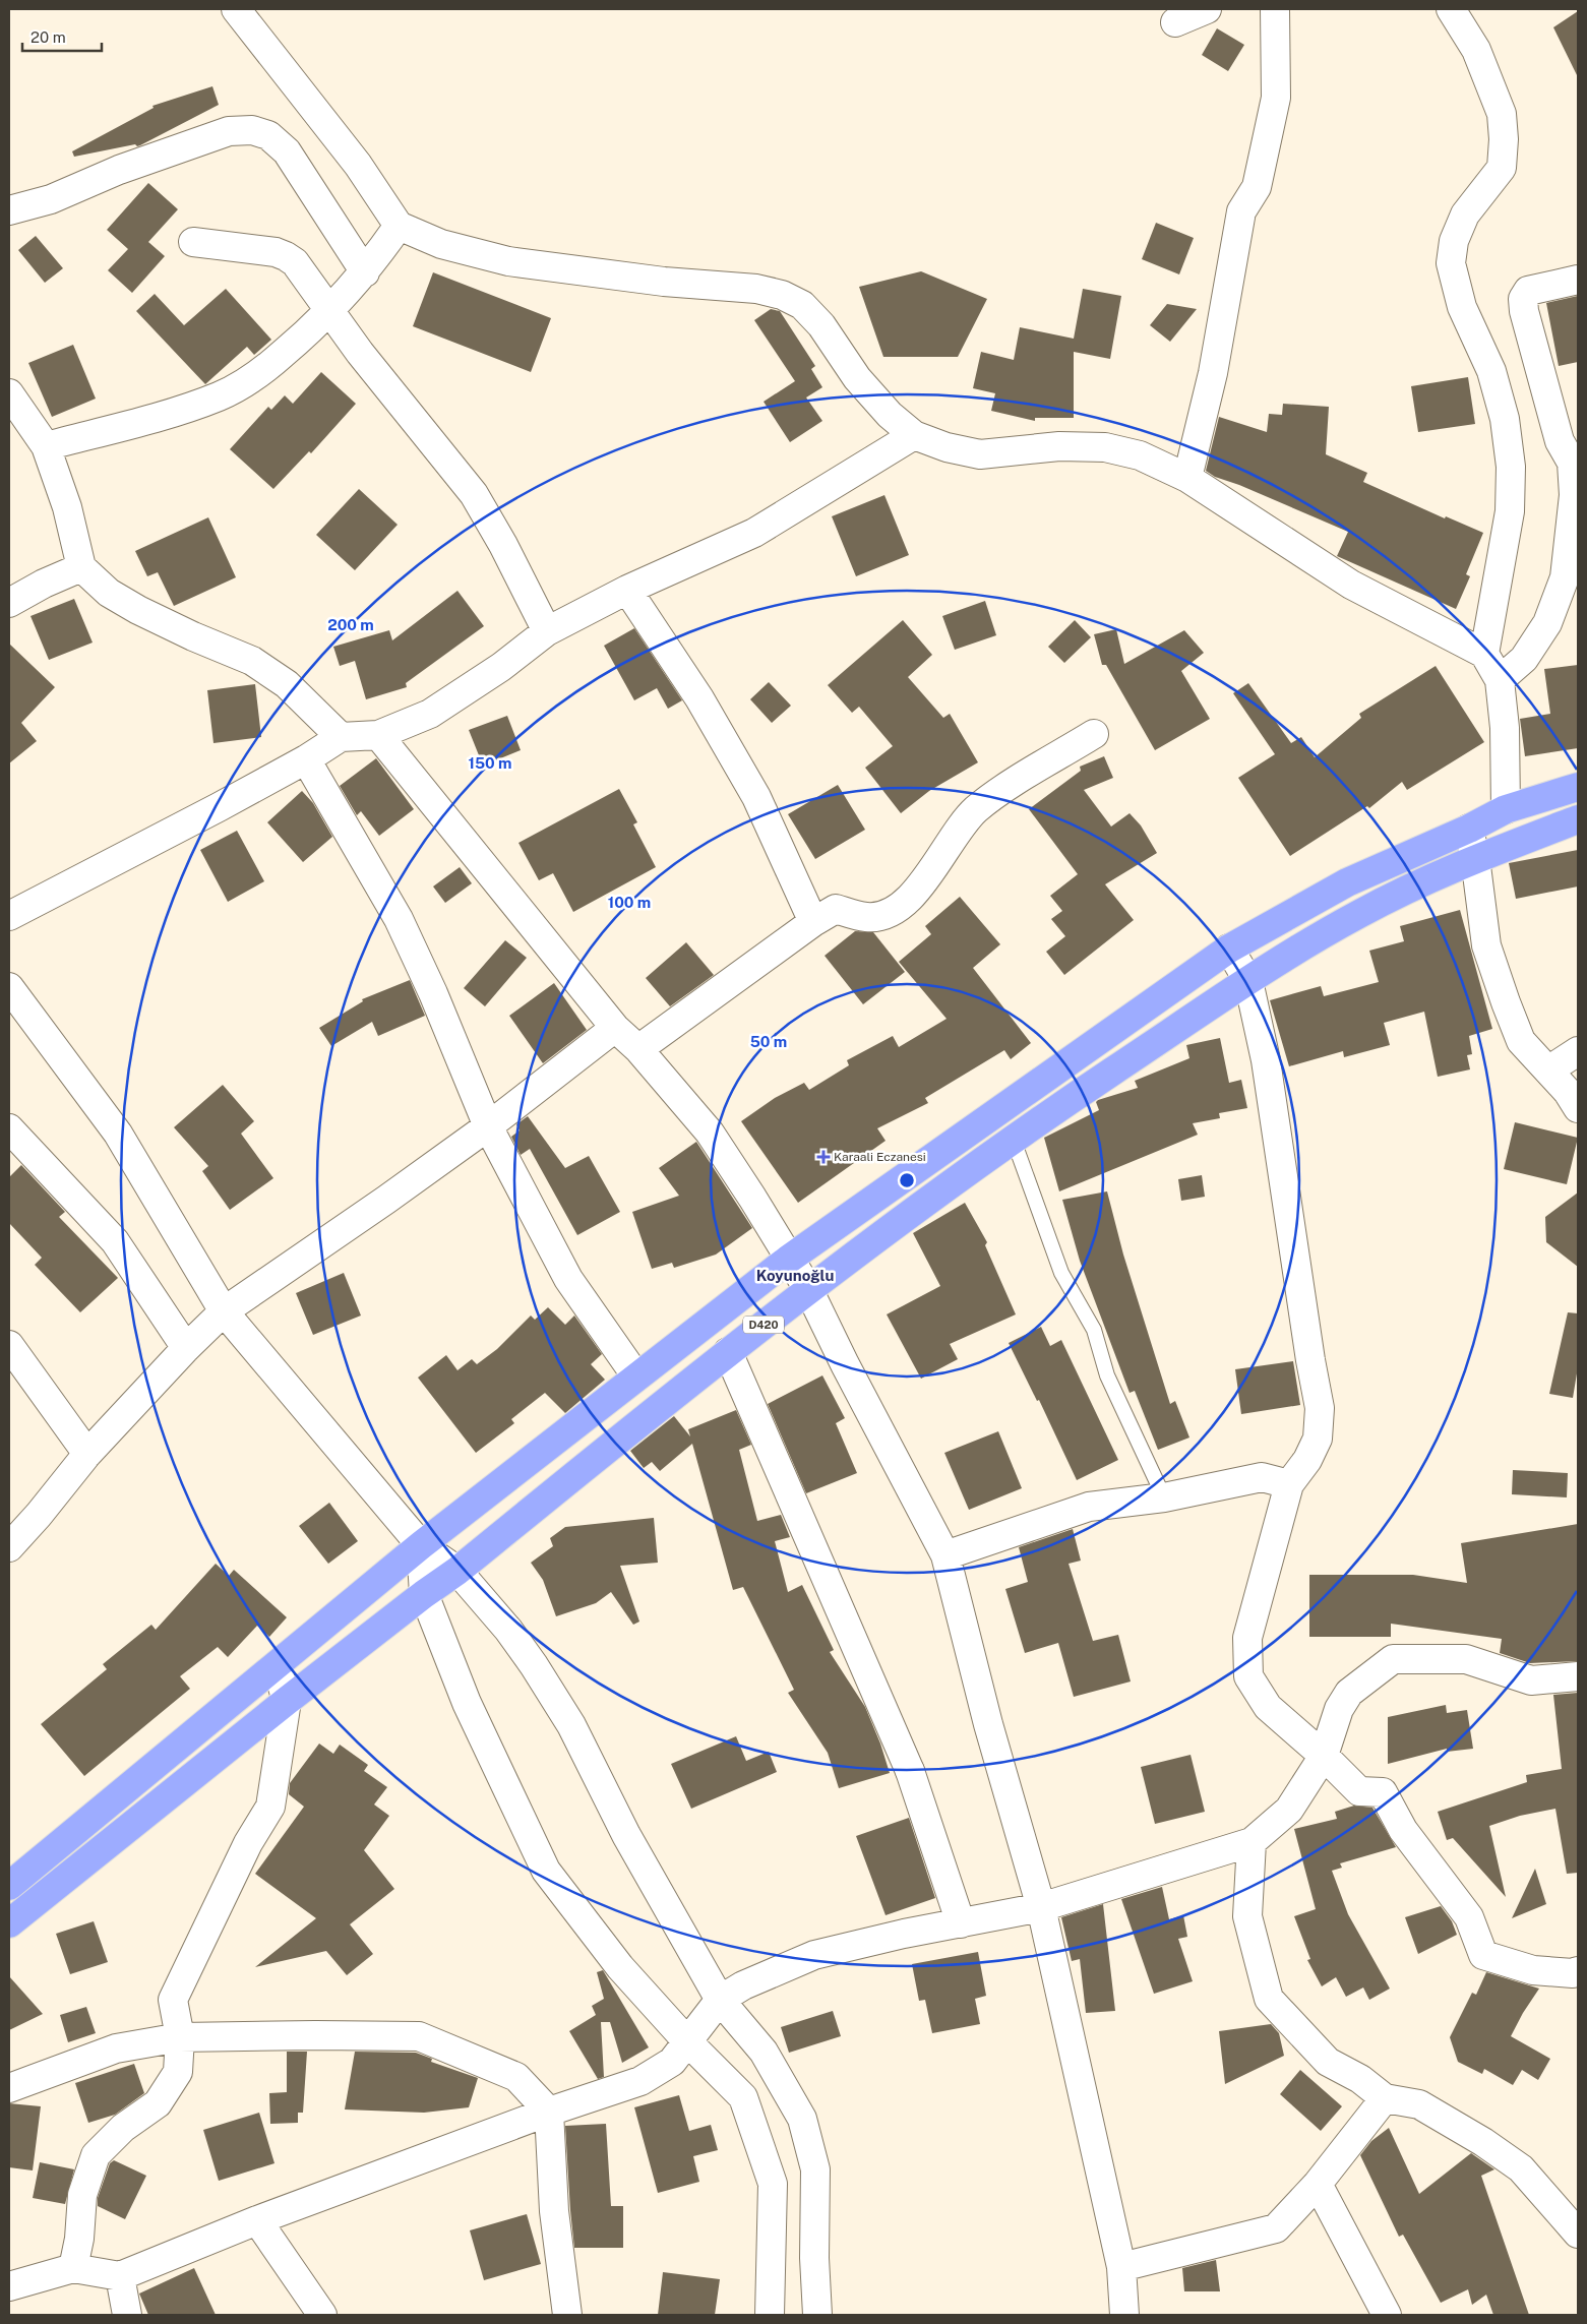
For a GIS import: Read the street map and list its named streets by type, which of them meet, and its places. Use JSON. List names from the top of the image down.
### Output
{
  "streets": {
    "highway": ["D420"]
  },
  "districts": ["Koyunoğlu"],
  "places": {
    "health": ["Karaali Eczanesi"]
  },
  "scale_bar": "20 m",
  "rings": [
    "200 m",
    "150 m",
    "100 m",
    "50 m"
  ]
}
